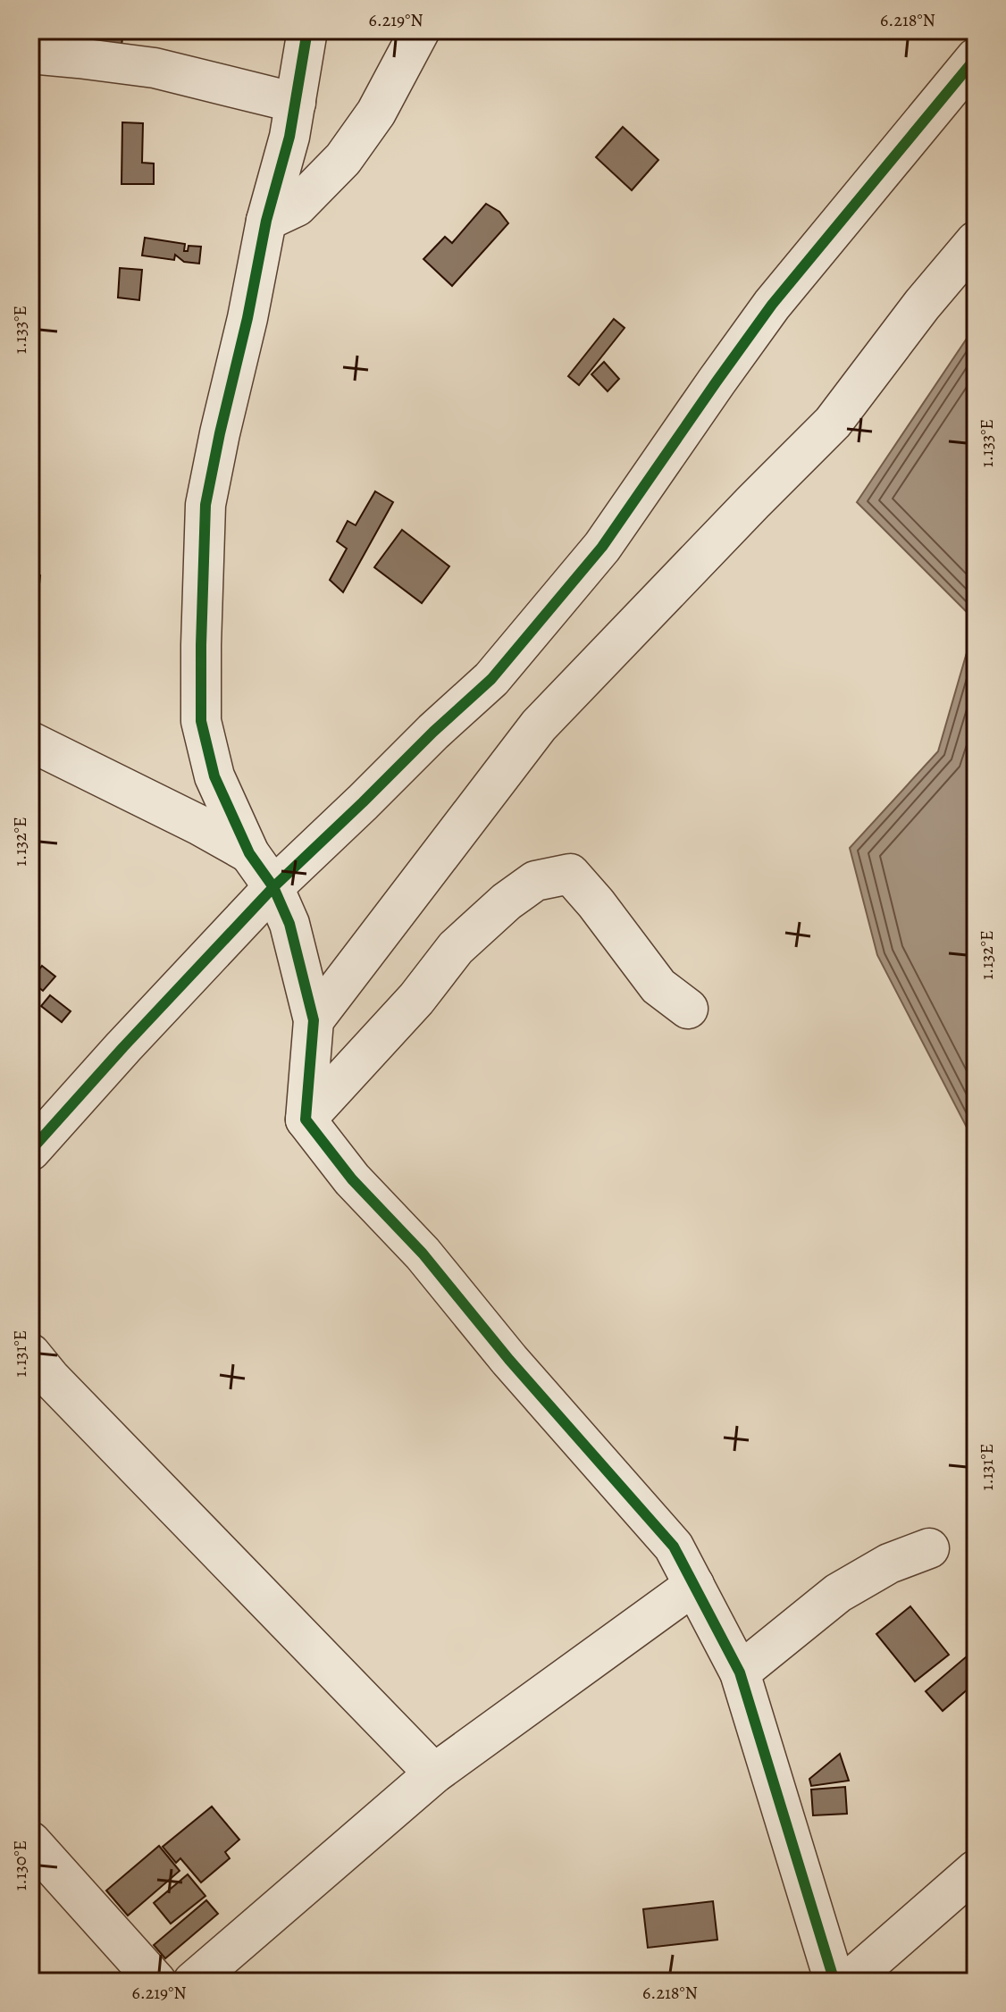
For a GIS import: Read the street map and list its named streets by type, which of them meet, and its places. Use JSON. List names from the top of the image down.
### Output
{
  "coordinates": [
    "6.219°N",
    "6.218°N",
    "1.133°E",
    "1.132°E",
    "1.131°E",
    "1.130°E"
  ]
}
